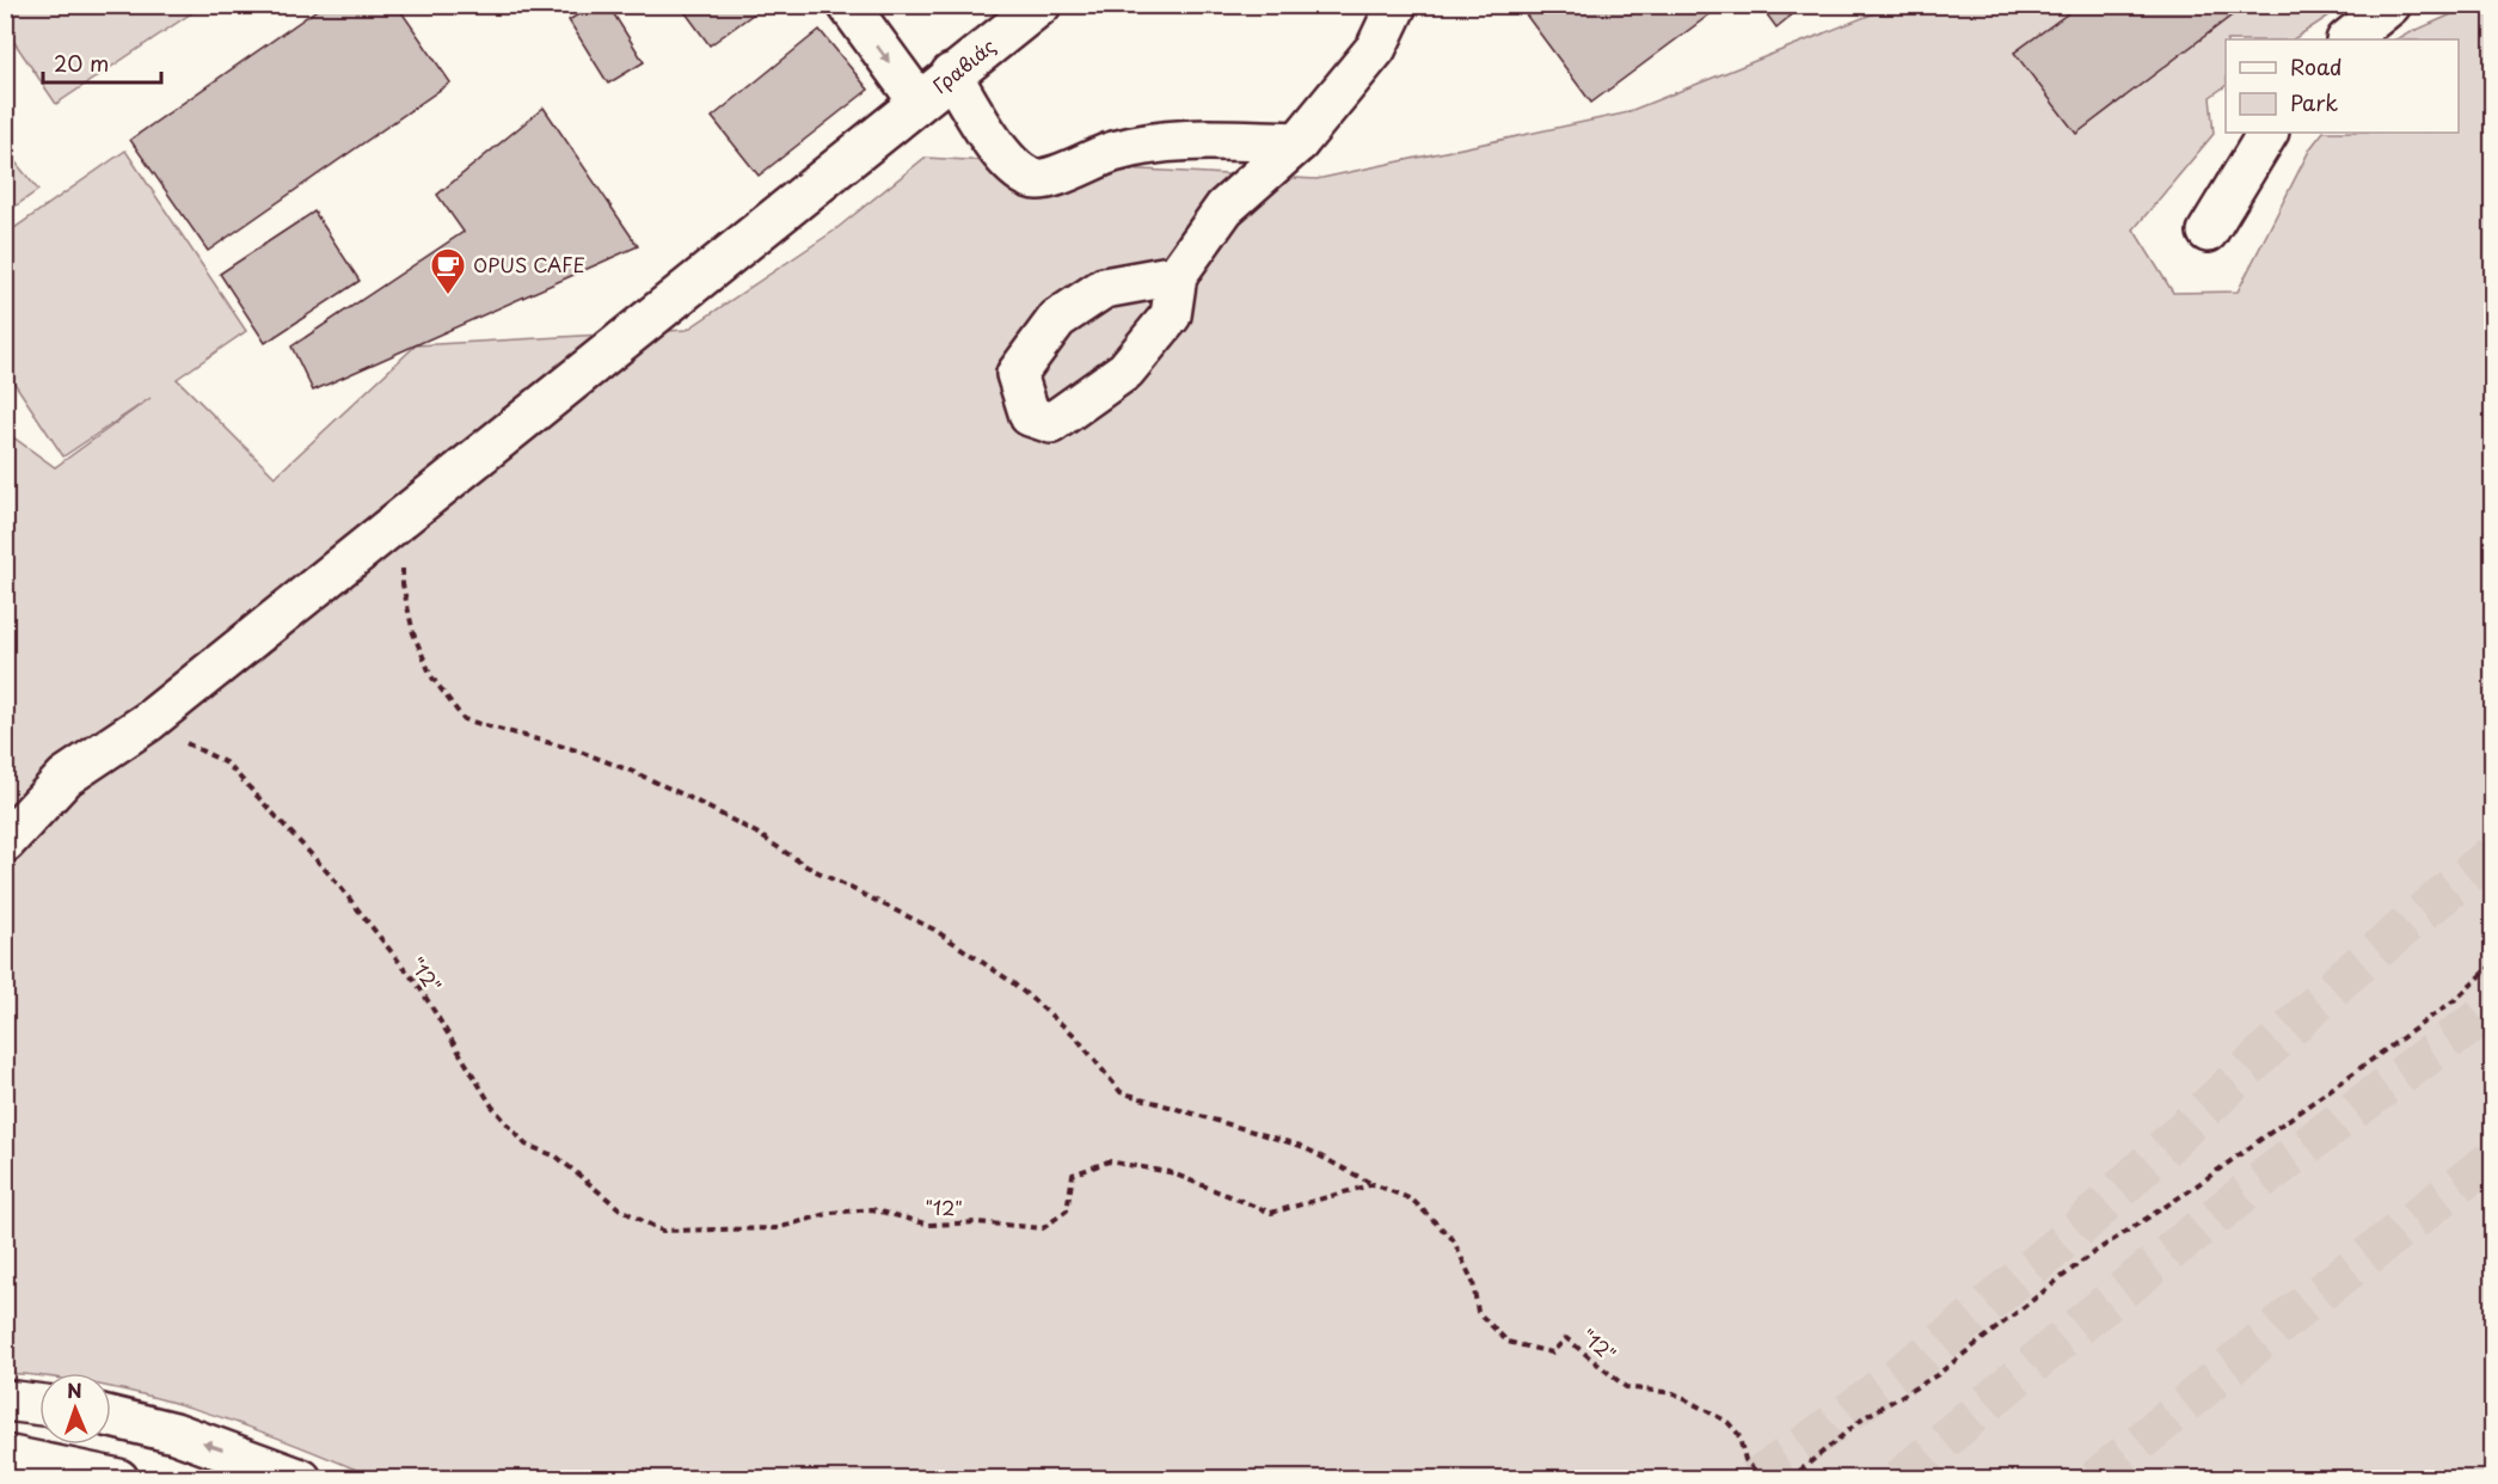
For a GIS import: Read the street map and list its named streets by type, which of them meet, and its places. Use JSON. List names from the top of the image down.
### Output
{
  "streets": {
    "main road": ["Γραβιάς"],
    "path": ["\"12\""]
  },
  "crossings": [
    ["Γραβιάς", "\"12\""]
  ],
  "places": {
    "cafe": ["OPUS CAFE"]
  },
  "legend": ["Road", "Park"],
  "scale_bar": "20 m",
  "north": "top"
}
